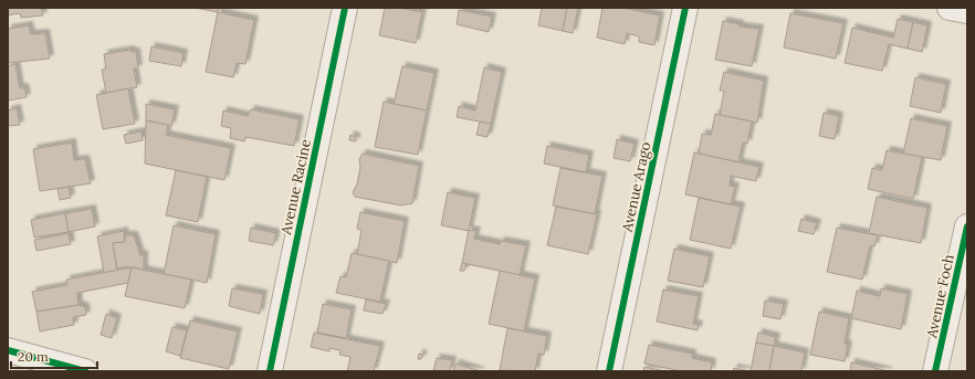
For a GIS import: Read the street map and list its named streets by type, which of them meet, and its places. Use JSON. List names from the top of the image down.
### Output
{
  "streets": {
    "street": ["Avenue Racine", "Avenue Arago", "Avenue Foch"]
  },
  "scale_bar": "20 m"
}
